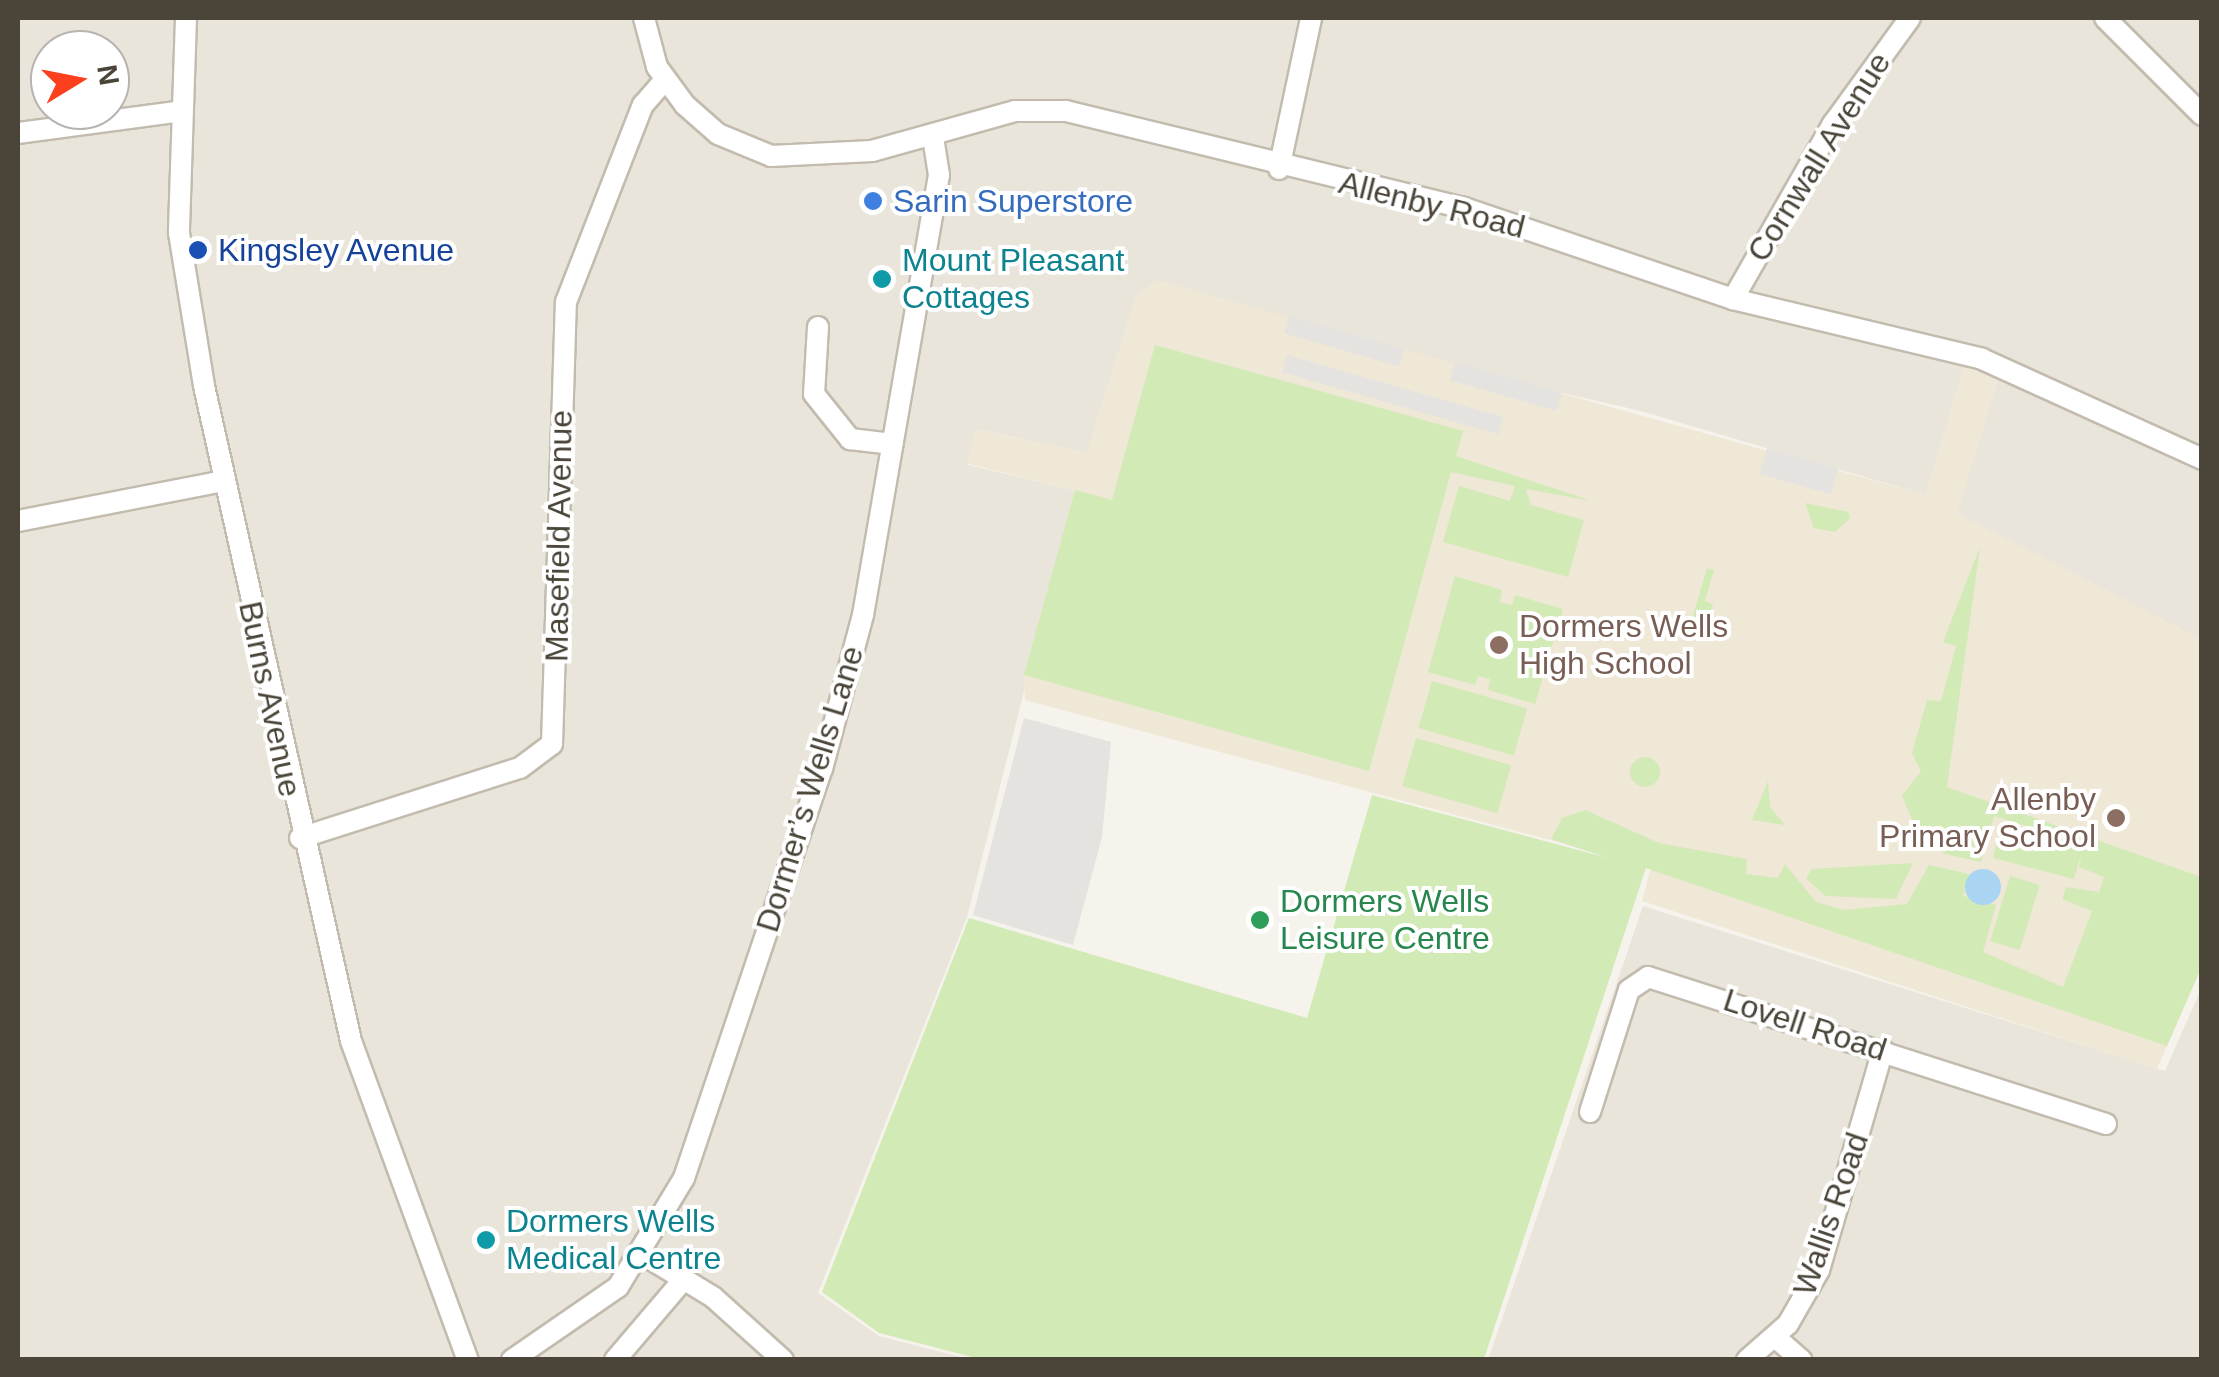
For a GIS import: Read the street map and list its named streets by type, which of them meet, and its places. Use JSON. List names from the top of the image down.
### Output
{
  "streets": {
    "street": [
      "Cornwall Avenue",
      "Allenby Road",
      "Masefield Avenue",
      "Burns Avenue",
      "Dormer’s Wells Lane",
      "Lovell Road",
      "Wallis Road"
    ]
  },
  "crossings": [
    ["Cornwall Avenue", "Allenby Road"],
    ["Allenby Road", "Masefield Avenue"],
    ["Allenby Road", "Dormer’s Wells Lane"],
    ["Masefield Avenue", "Burns Avenue"],
    ["Lovell Road", "Wallis Road"]
  ],
  "places": [
    "Sarin Superstore",
    "Kingsley Avenue",
    "Mount Pleasant Cottages",
    "Dormers Wells High School",
    "Allenby Primary School",
    "Dormers Wells Leisure Centre",
    "Dormers Wells Medical Centre"
  ],
  "north": "right"
}
